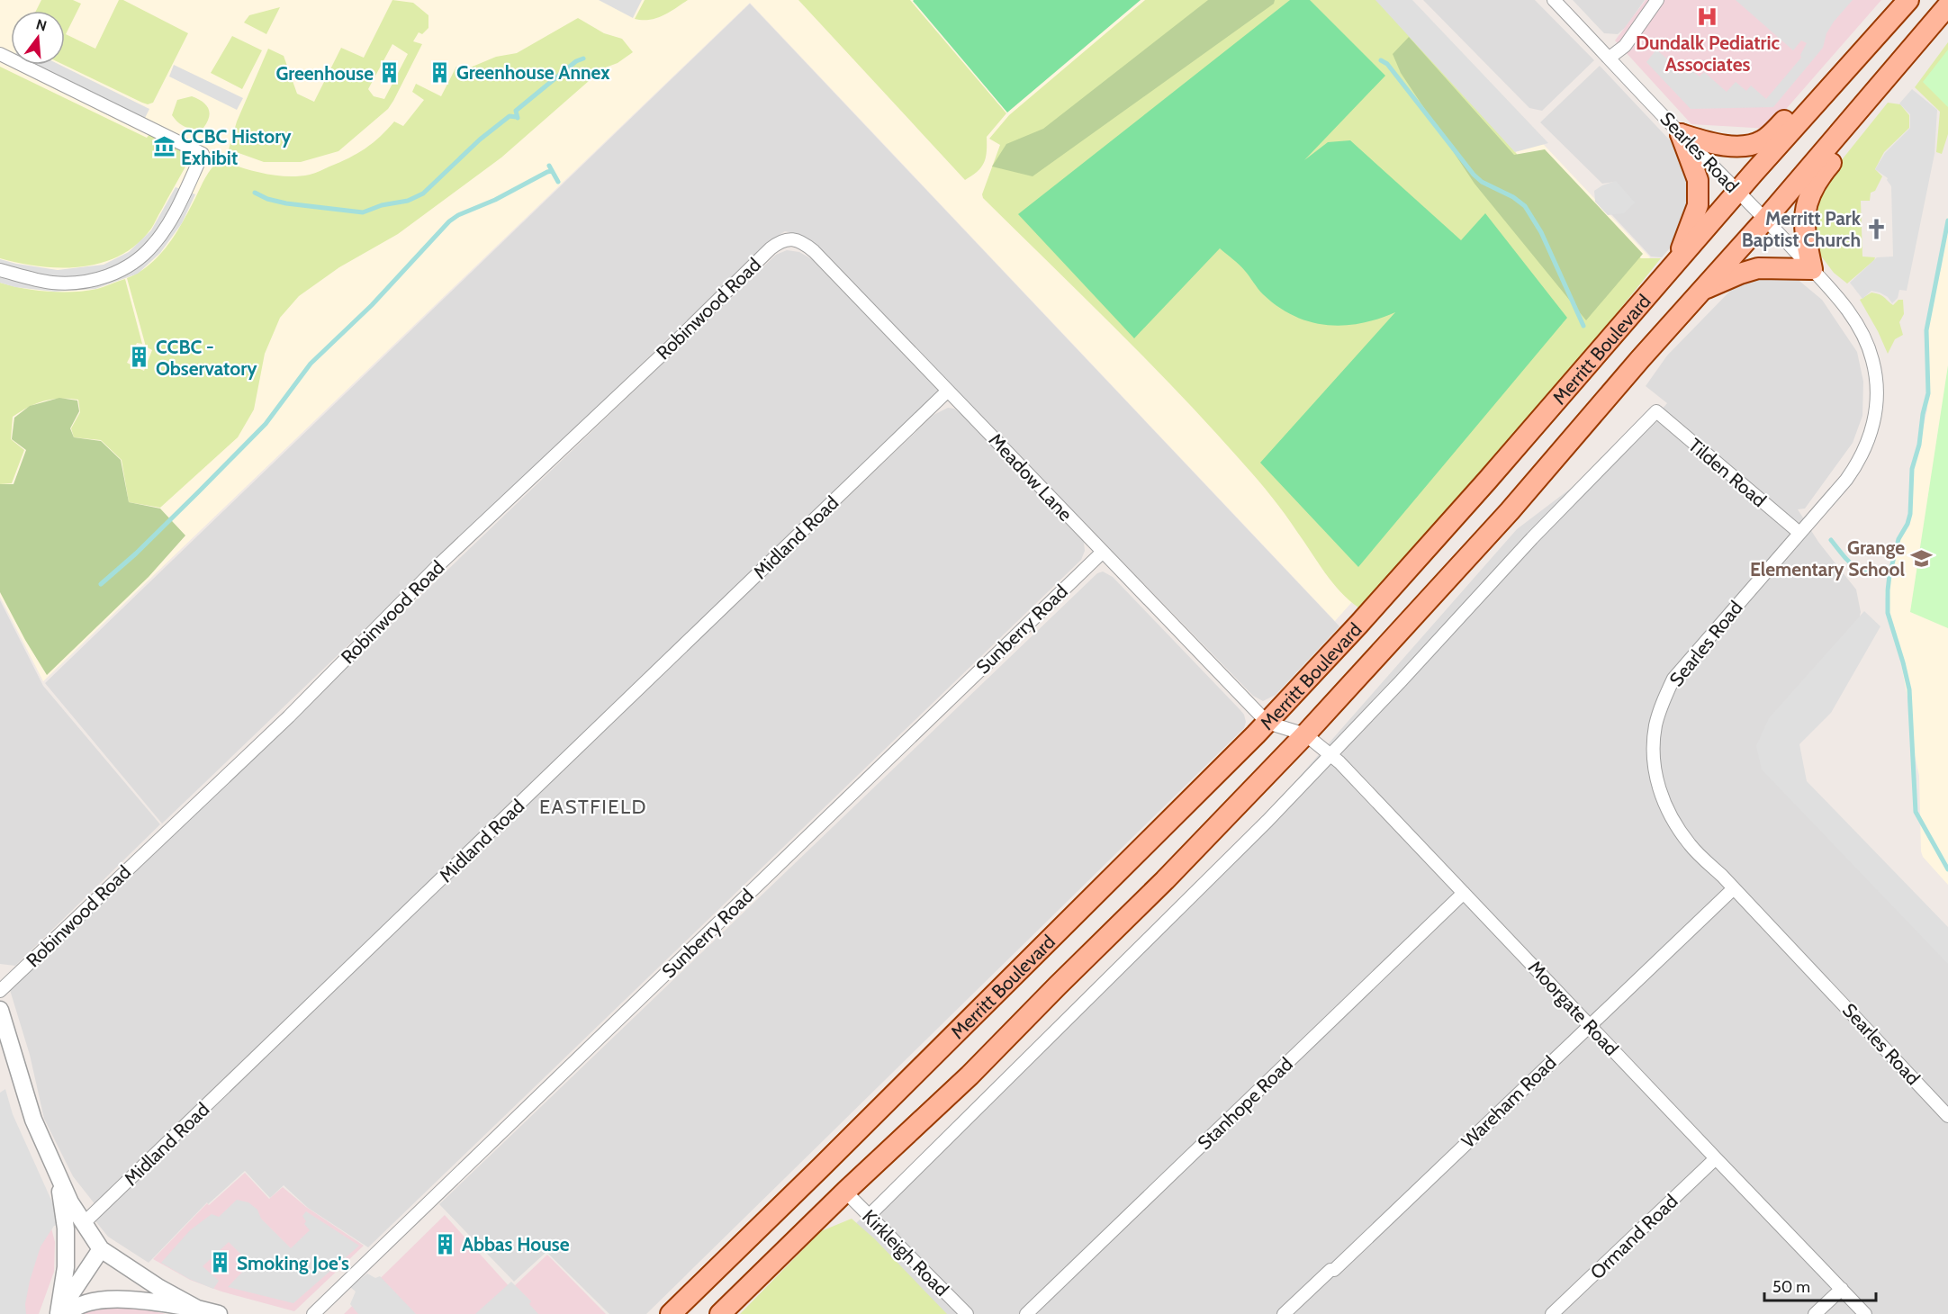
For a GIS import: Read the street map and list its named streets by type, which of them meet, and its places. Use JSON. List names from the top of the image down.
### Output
{
  "streets": {
    "main road": ["Merritt Boulevard"],
    "street": [
      "Searles Road",
      "Robinwood Road",
      "Tilden Road",
      "Meadow Lane",
      "Midland Road",
      "Sunberry Road",
      "Moorgate Road",
      "Wareham Road",
      "Stanhope Road",
      "Ormand Road",
      "Kirkleigh Road"
    ]
  },
  "crossings": [
    ["Searles Road", "Merritt Boulevard"],
    ["Searles Road", "Tilden Road"],
    ["Searles Road", "Wareham Road"],
    ["Robinwood Road", "Meadow Lane"],
    ["Merritt Boulevard", "Meadow Lane"],
    ["Merritt Boulevard", "Moorgate Road"],
    ["Merritt Boulevard", "Kirkleigh Road"],
    ["Tilden Road", "Moorgate Road"],
    ["Meadow Lane", "Midland Road"],
    ["Meadow Lane", "Sunberry Road"],
    ["Meadow Lane", "Moorgate Road"],
    ["Moorgate Road", "Wareham Road"],
    ["Moorgate Road", "Stanhope Road"],
    ["Moorgate Road", "Ormand Road"]
  ],
  "districts": ["EASTFIELD"],
  "places": {
    "hospital": ["Dundalk Pediatric Associates"],
    "building": [
      "Greenhouse Annex",
      "Greenhouse",
      "CCBC - Observatory",
      "Abbas House",
      "Smoking Joe's"
    ],
    "museum": ["CCBC History Exhibit"],
    "church": ["Merritt Park Baptist Church"],
    "school or university": ["Grange Elementary School"]
  },
  "scale_bar": "50 m",
  "north": "top"
}
